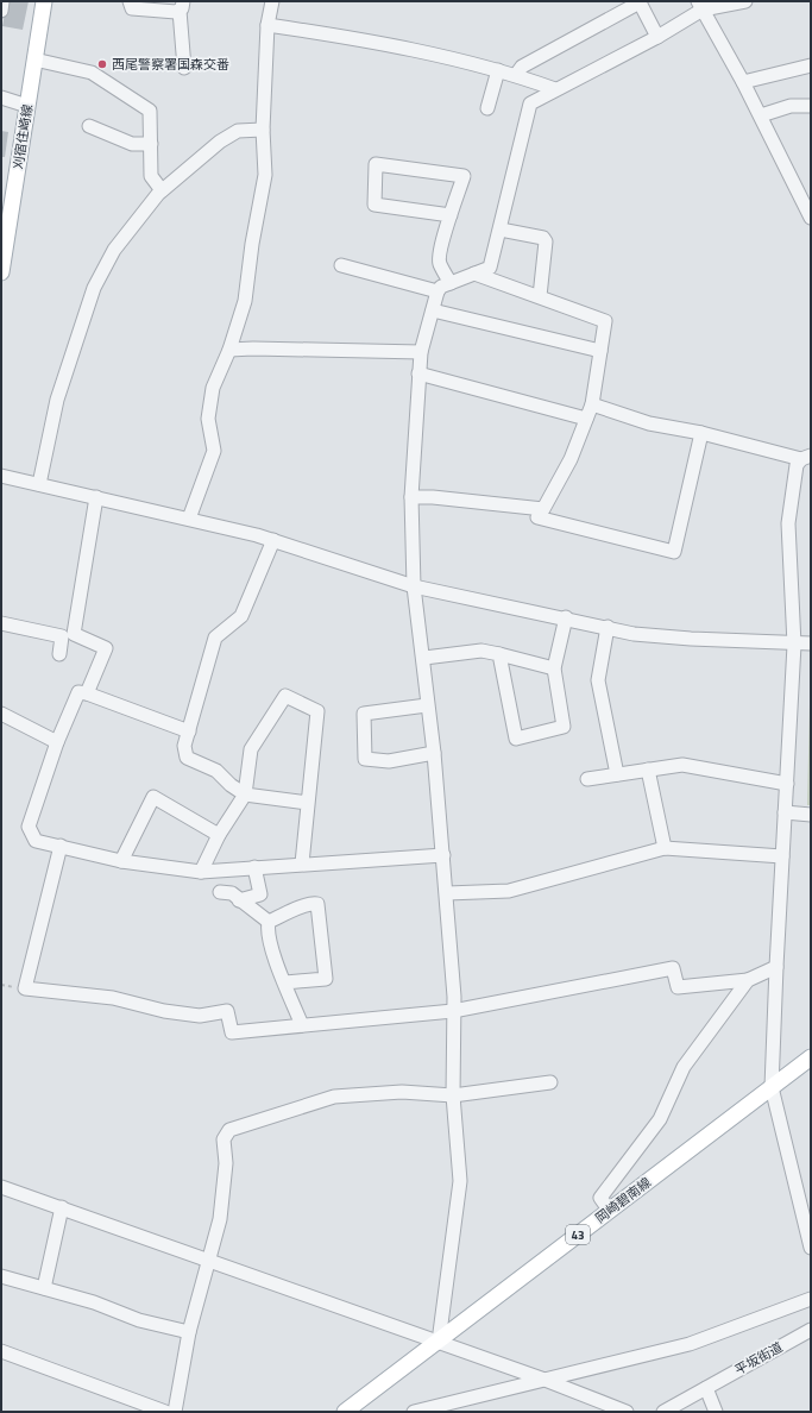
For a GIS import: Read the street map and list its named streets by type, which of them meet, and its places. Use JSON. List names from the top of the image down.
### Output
{
  "streets": {
    "main road": ["刈宿住崎線", "岡崎碧南線", "43"],
    "street": ["平坂街道"]
  },
  "places": ["西尾警察署国森交番"]
}
